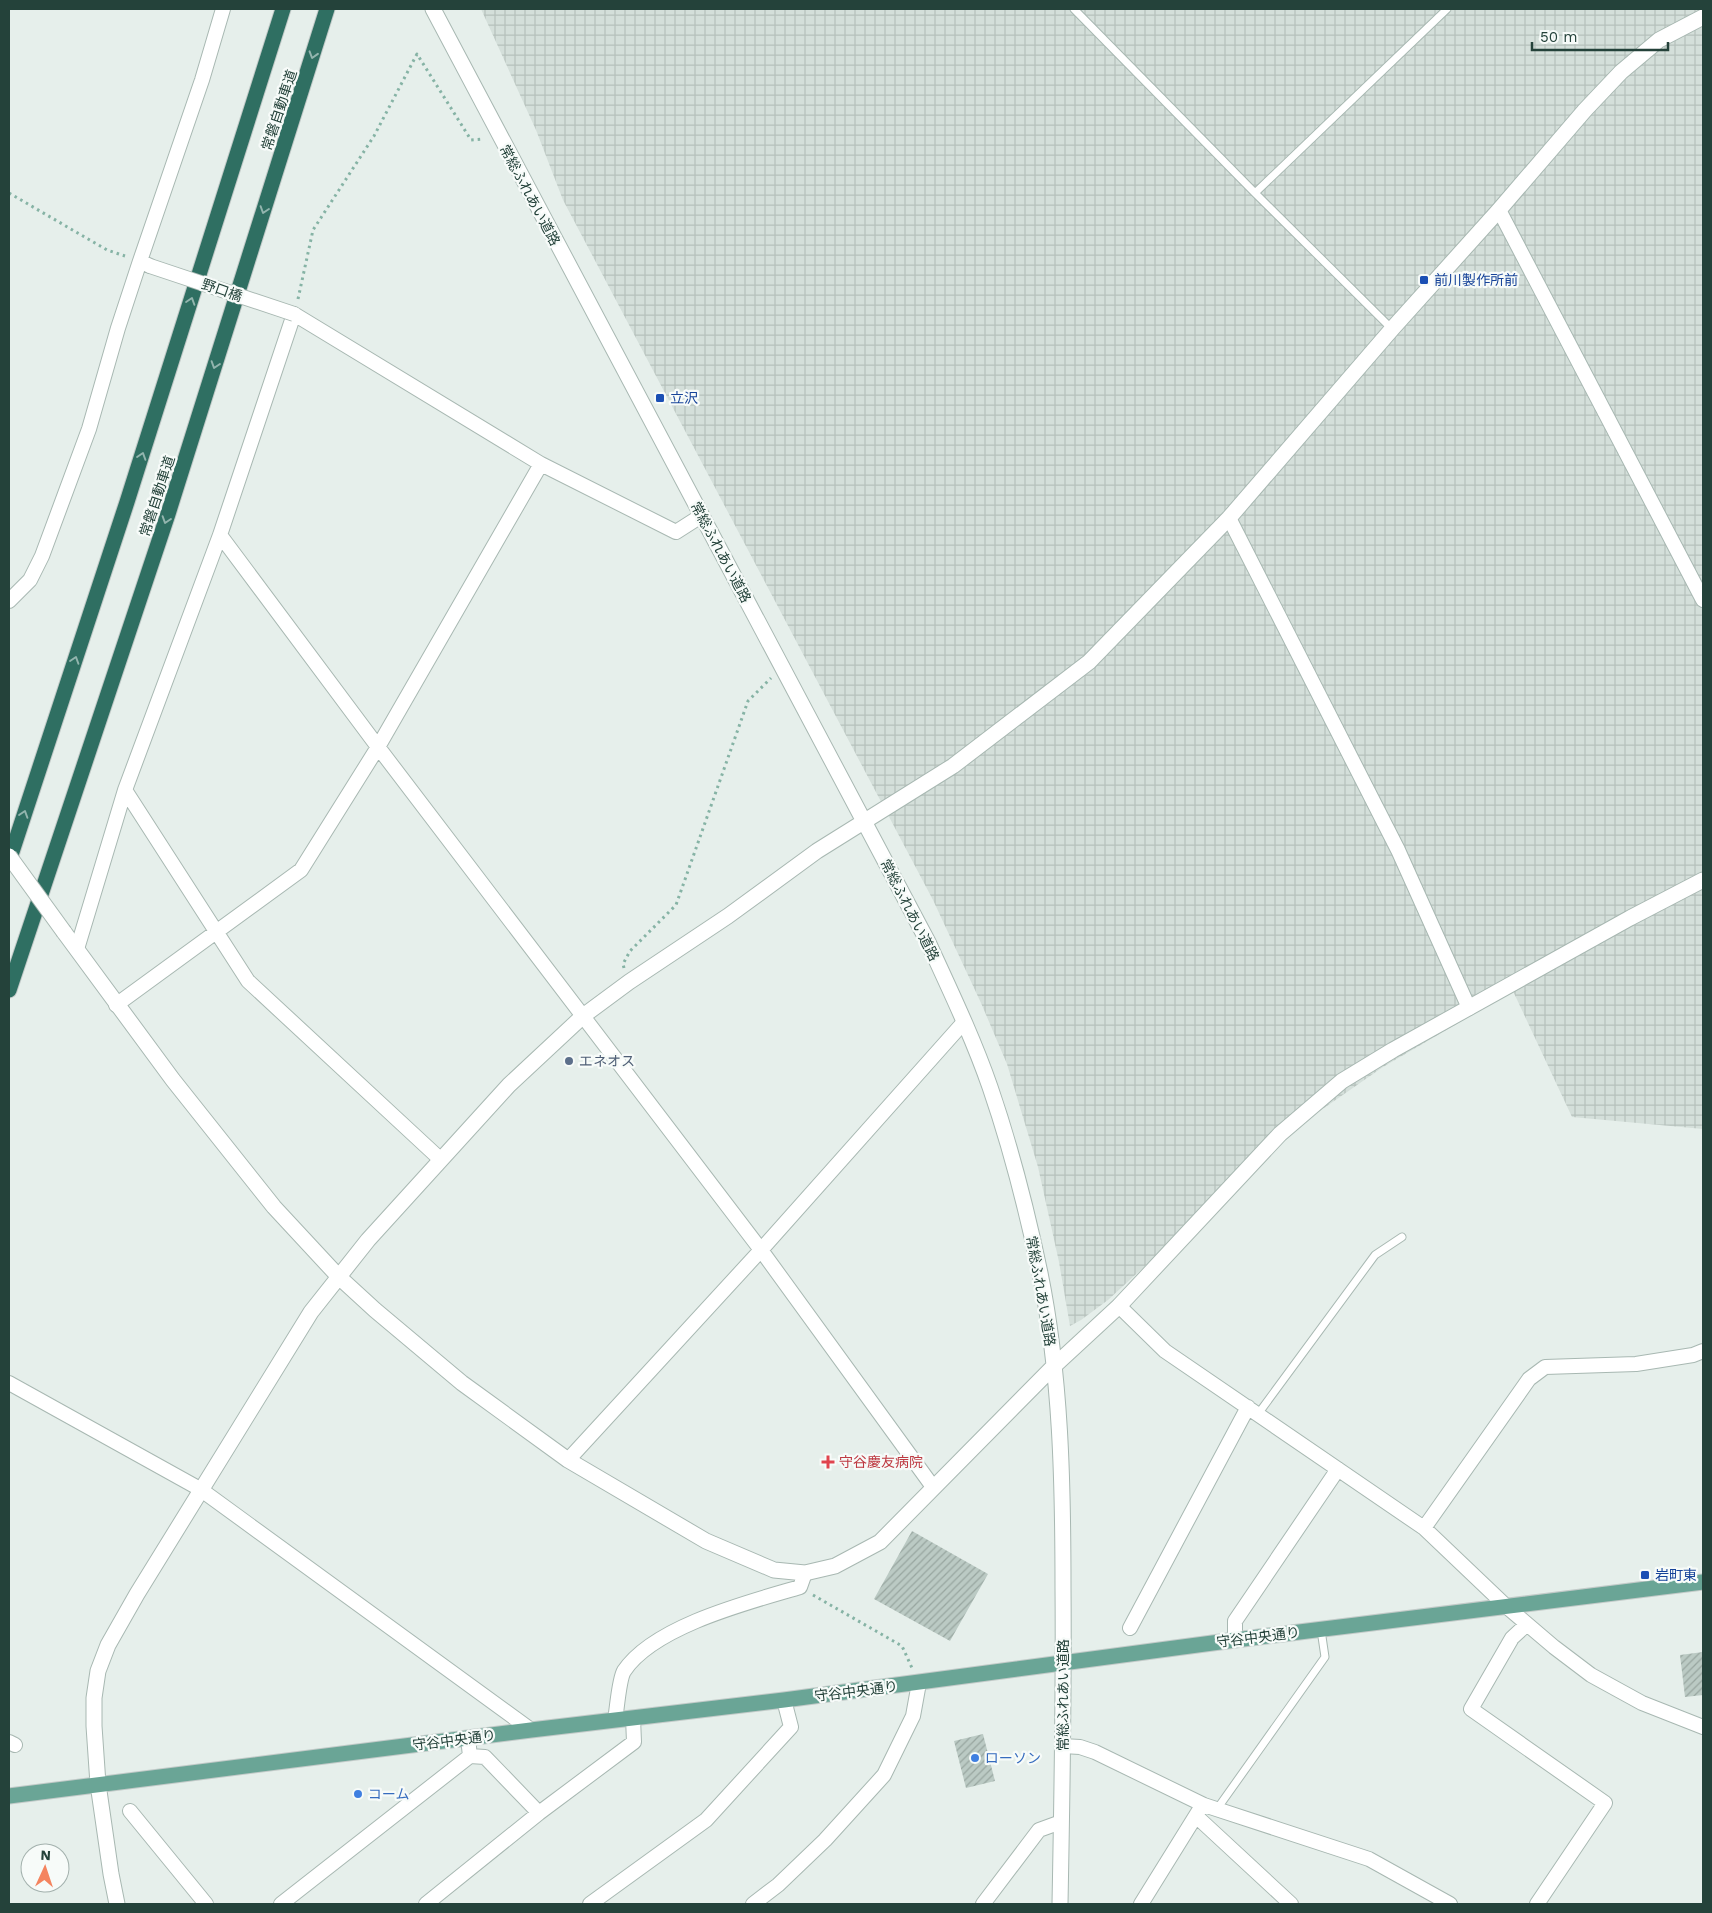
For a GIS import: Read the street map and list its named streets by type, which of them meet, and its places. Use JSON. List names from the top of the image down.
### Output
{
  "streets": {
    "highway": ["常磐自動車道"],
    "main road": ["守谷中央通り"],
    "street": ["常総ふれあい道路", "野口橋"]
  },
  "crossings": [
    ["常総ふれあい道路", "野口橋"],
    ["常総ふれあい道路", "守谷中央通り"]
  ],
  "places": {
    "transit": ["前川製作所前", "立沢", "岩町東"],
    "other": ["エネオス", "ローソン", "コーム"],
    "health": ["守谷慶友病院"]
  },
  "scale_bar": "50 m",
  "north": "top"
}
